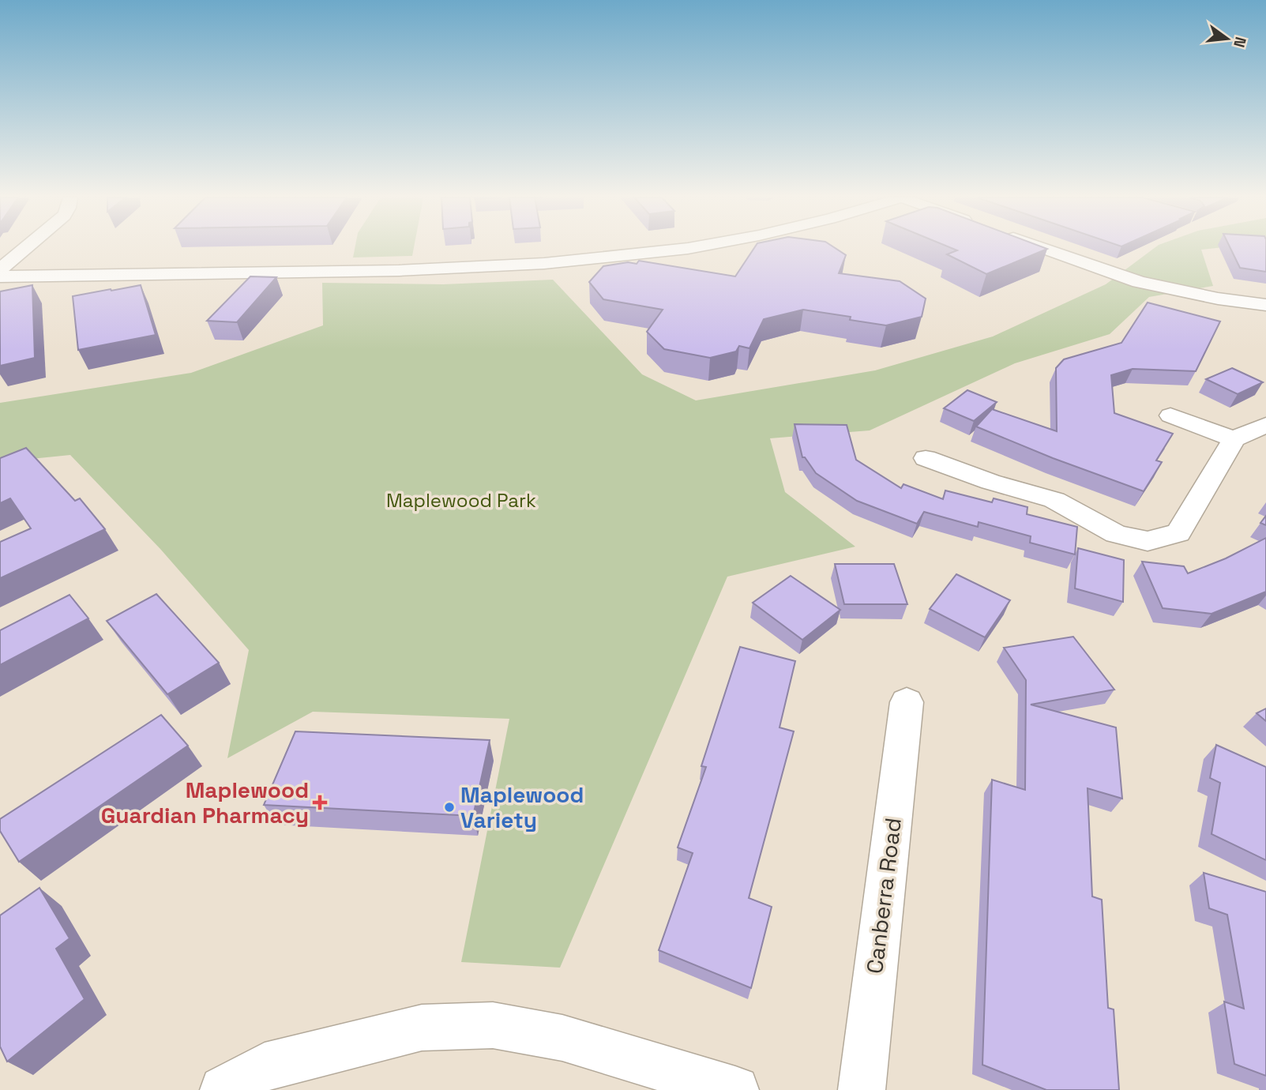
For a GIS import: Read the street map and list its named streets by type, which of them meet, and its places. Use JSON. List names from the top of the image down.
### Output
{
  "streets": {
    "street": ["Canberra Road"]
  },
  "parks": ["Maplewood Park"],
  "places": {
    "health": ["Maplewood Guardian Pharmacy"],
    "other": ["Maplewood Variety"]
  },
  "north": "right"
}
